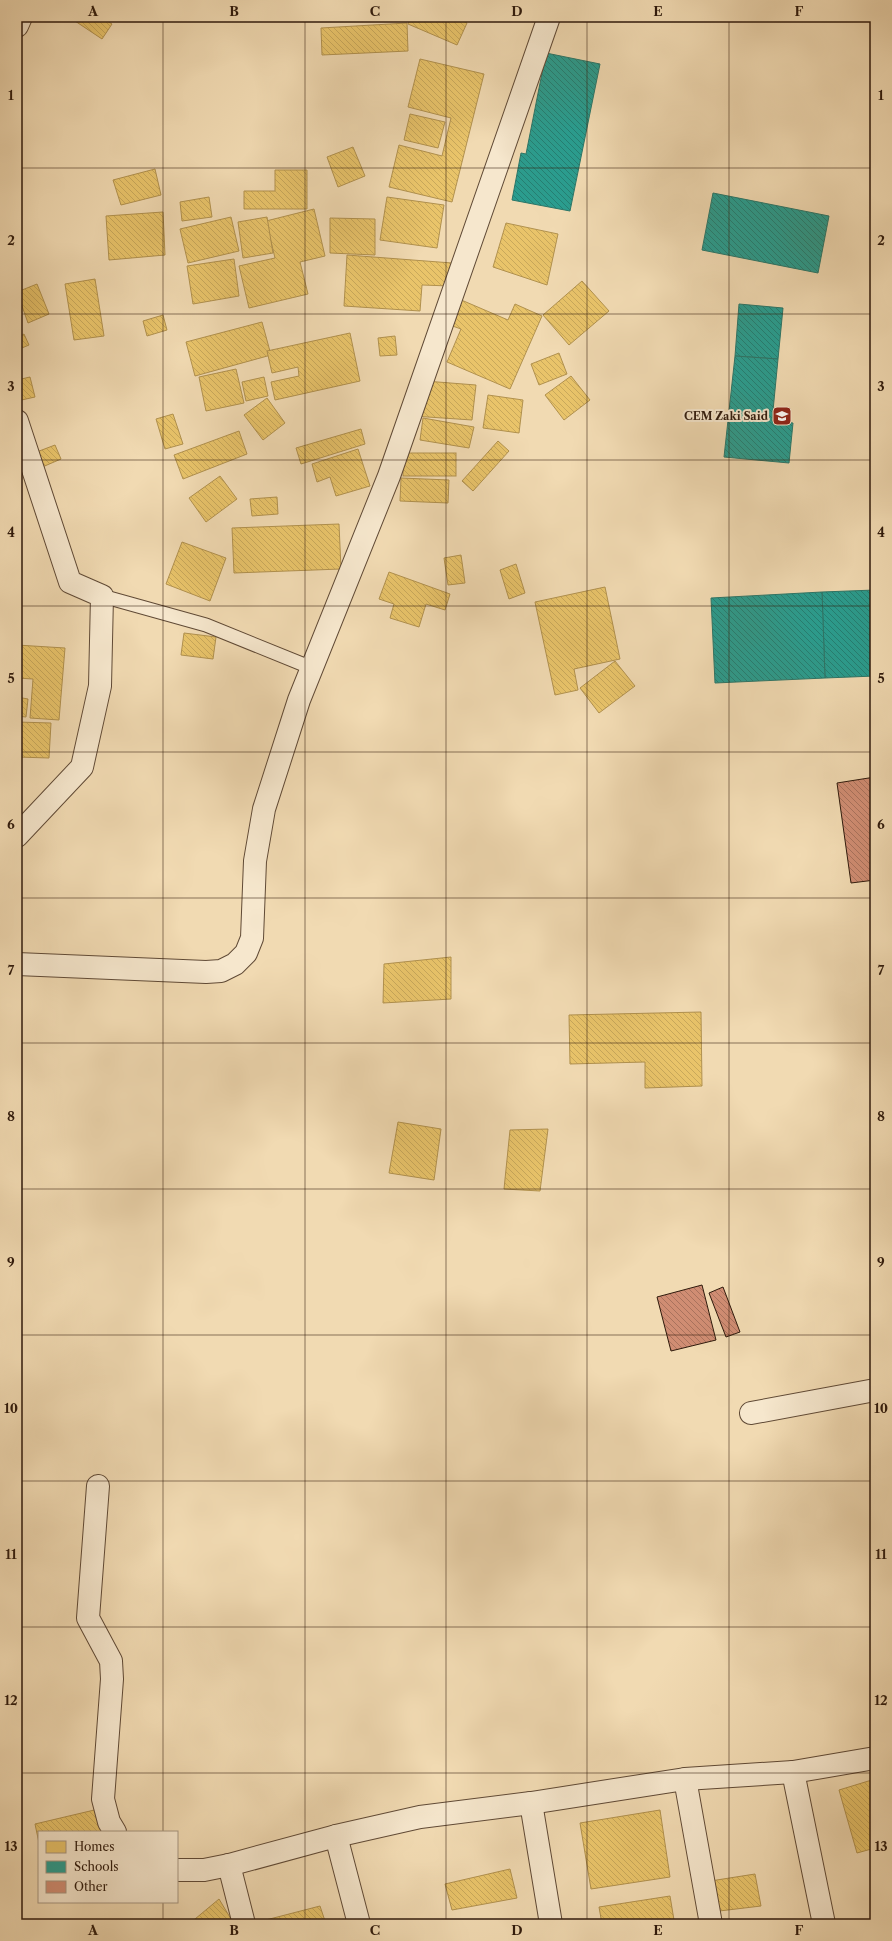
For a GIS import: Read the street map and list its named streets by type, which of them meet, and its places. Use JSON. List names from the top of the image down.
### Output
{
  "places": {
    "school or university": ["CEM Zaki Said"]
  },
  "legend": ["Homes", "Schools", "Other"],
  "grid": {
    "columns": [
      "A",
      "B",
      "C",
      "D",
      "E",
      "F"
    ],
    "rows": [
      "1",
      "2",
      "3",
      "4",
      "5",
      "6",
      "7",
      "8",
      "9",
      "10",
      "11",
      "12",
      "13"
    ]
  }
}
